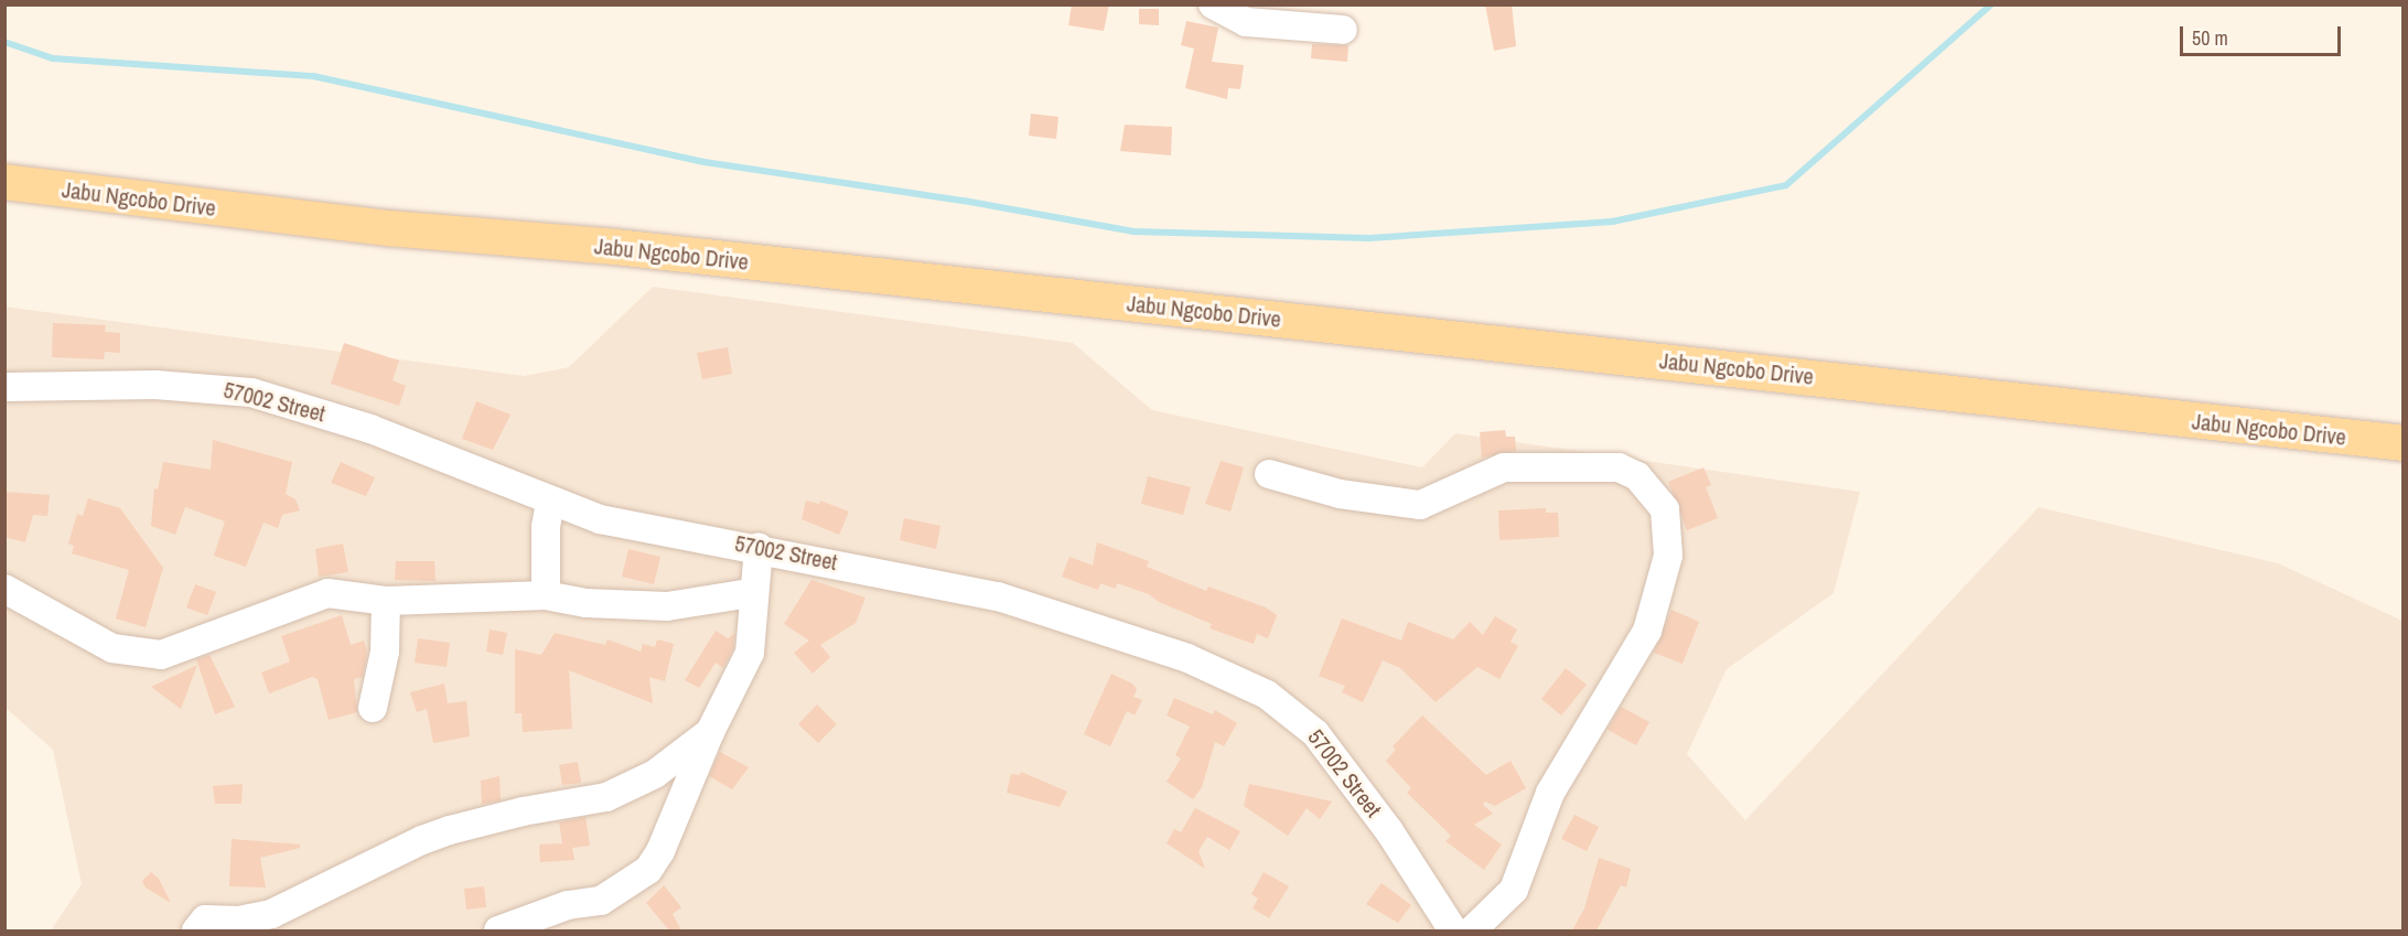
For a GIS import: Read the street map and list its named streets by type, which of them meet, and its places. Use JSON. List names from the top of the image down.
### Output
{
  "streets": {
    "main road": ["Jabu Ngcobo Drive"],
    "street": ["57002 Street"]
  },
  "scale_bar": "50 m"
}
